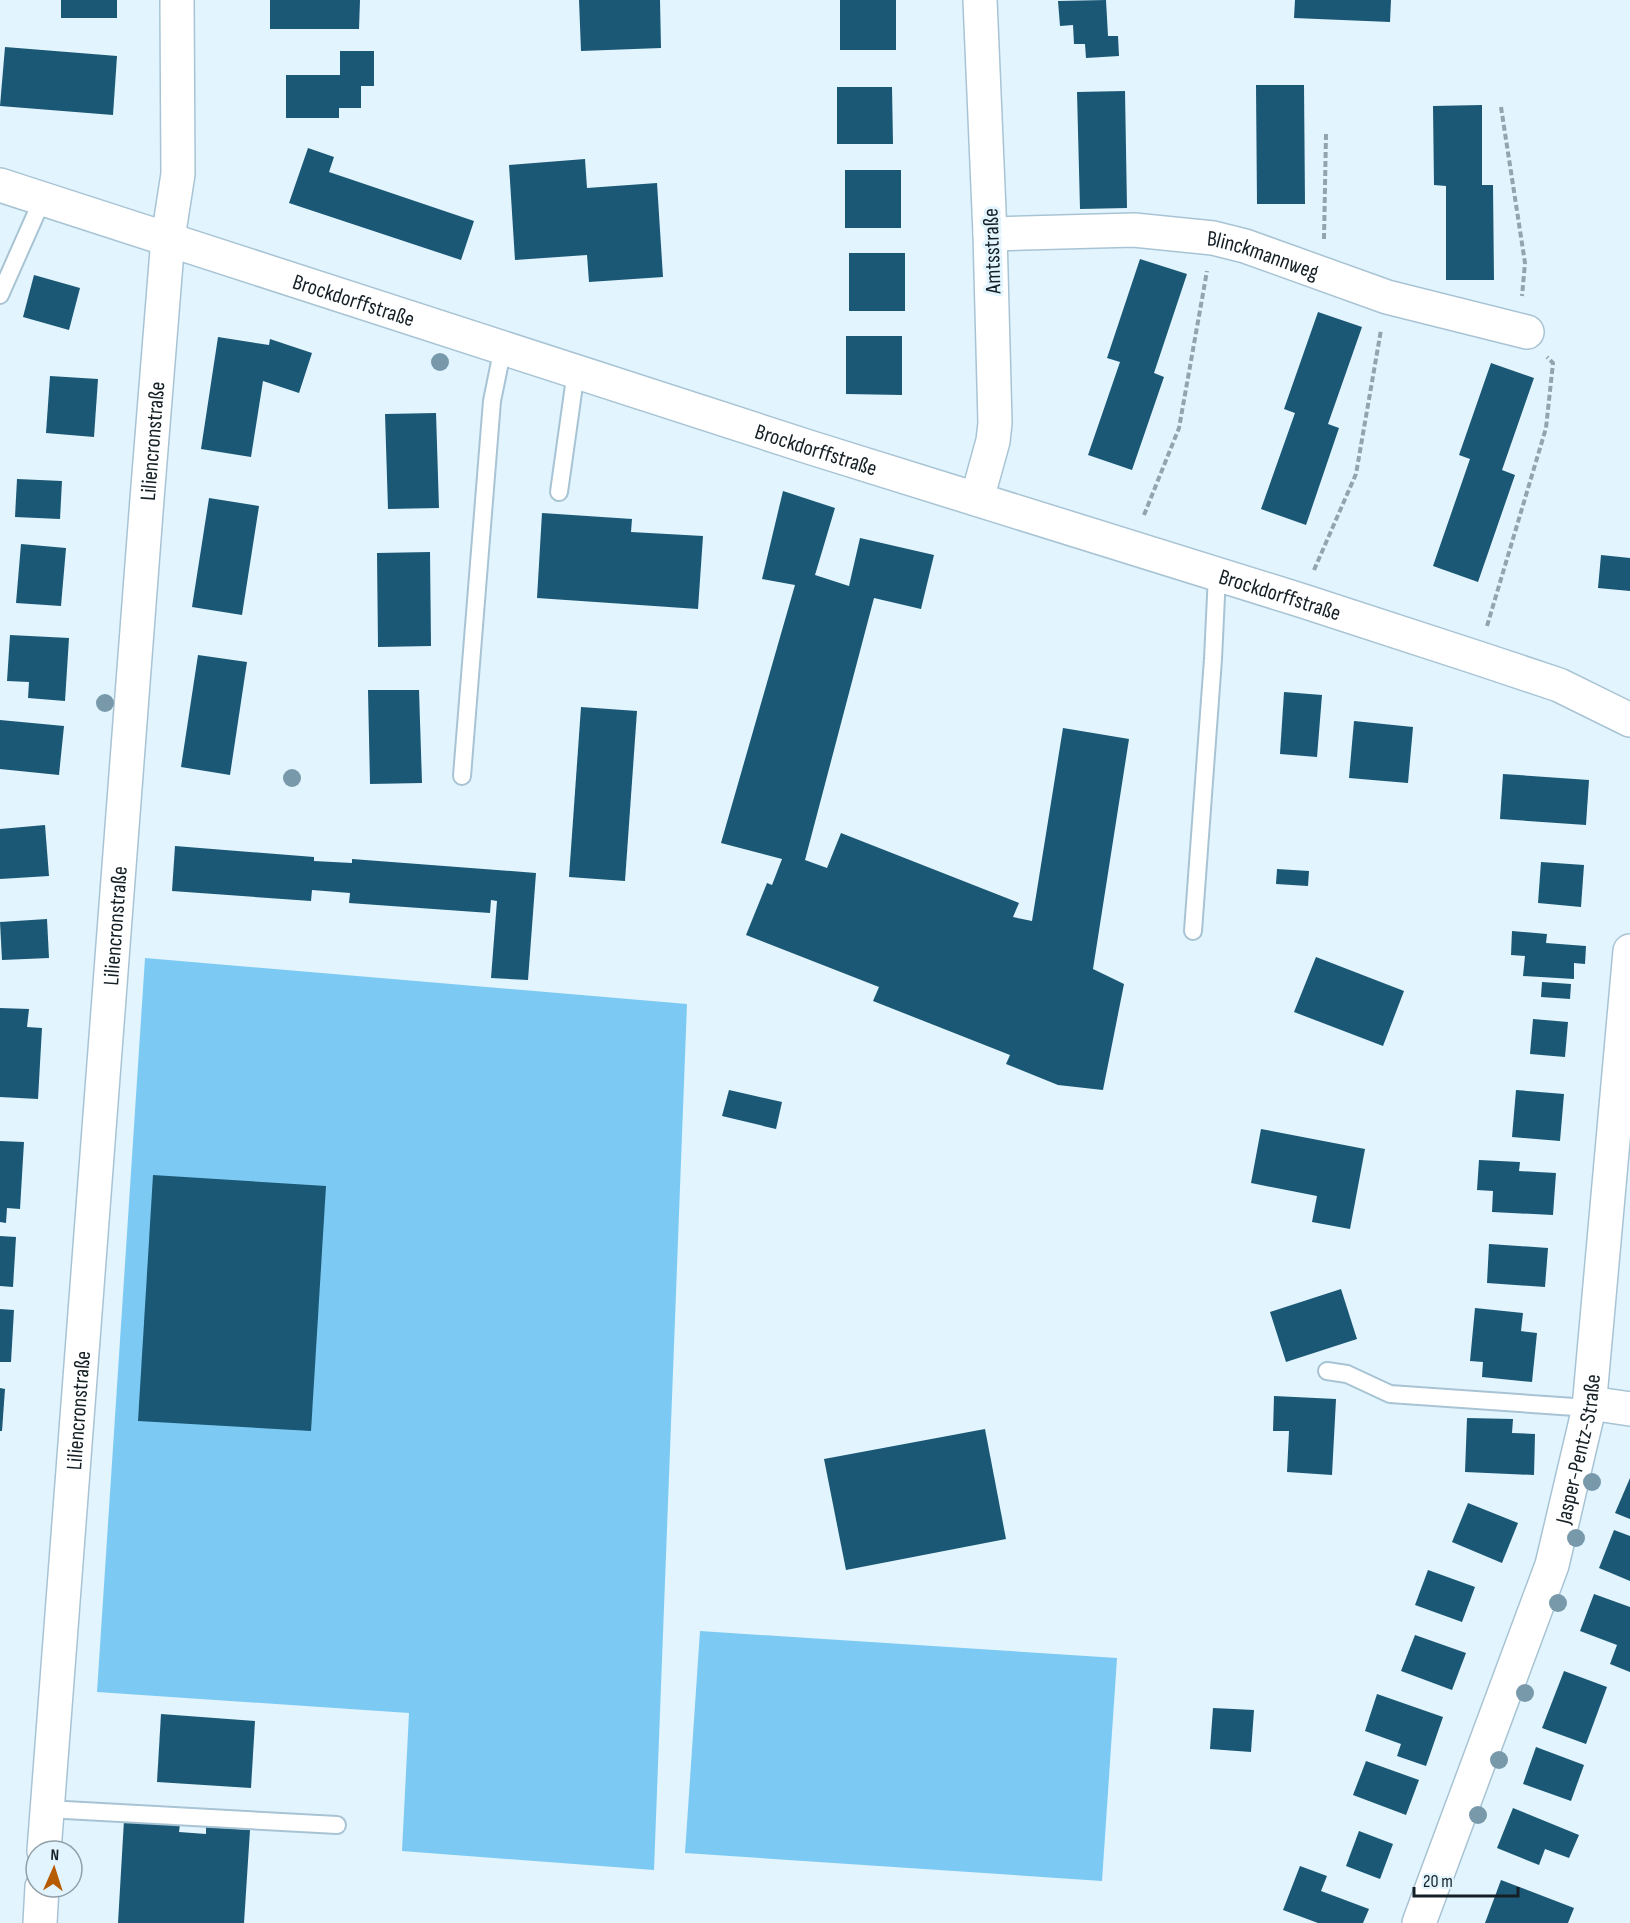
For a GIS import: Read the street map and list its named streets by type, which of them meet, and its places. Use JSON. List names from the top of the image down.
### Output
{
  "streets": {
    "street": [
      "Amtsstraße",
      "Blinckmannweg",
      "Brockdorffstraße",
      "Liliencronstraße",
      "Jasper-Pentz-Straße"
    ]
  },
  "crossings": [
    ["Amtsstraße", "Blinckmannweg"],
    ["Amtsstraße", "Brockdorffstraße"],
    ["Brockdorffstraße", "Liliencronstraße"]
  ],
  "scale_bar": "20 m",
  "north": "top"
}
